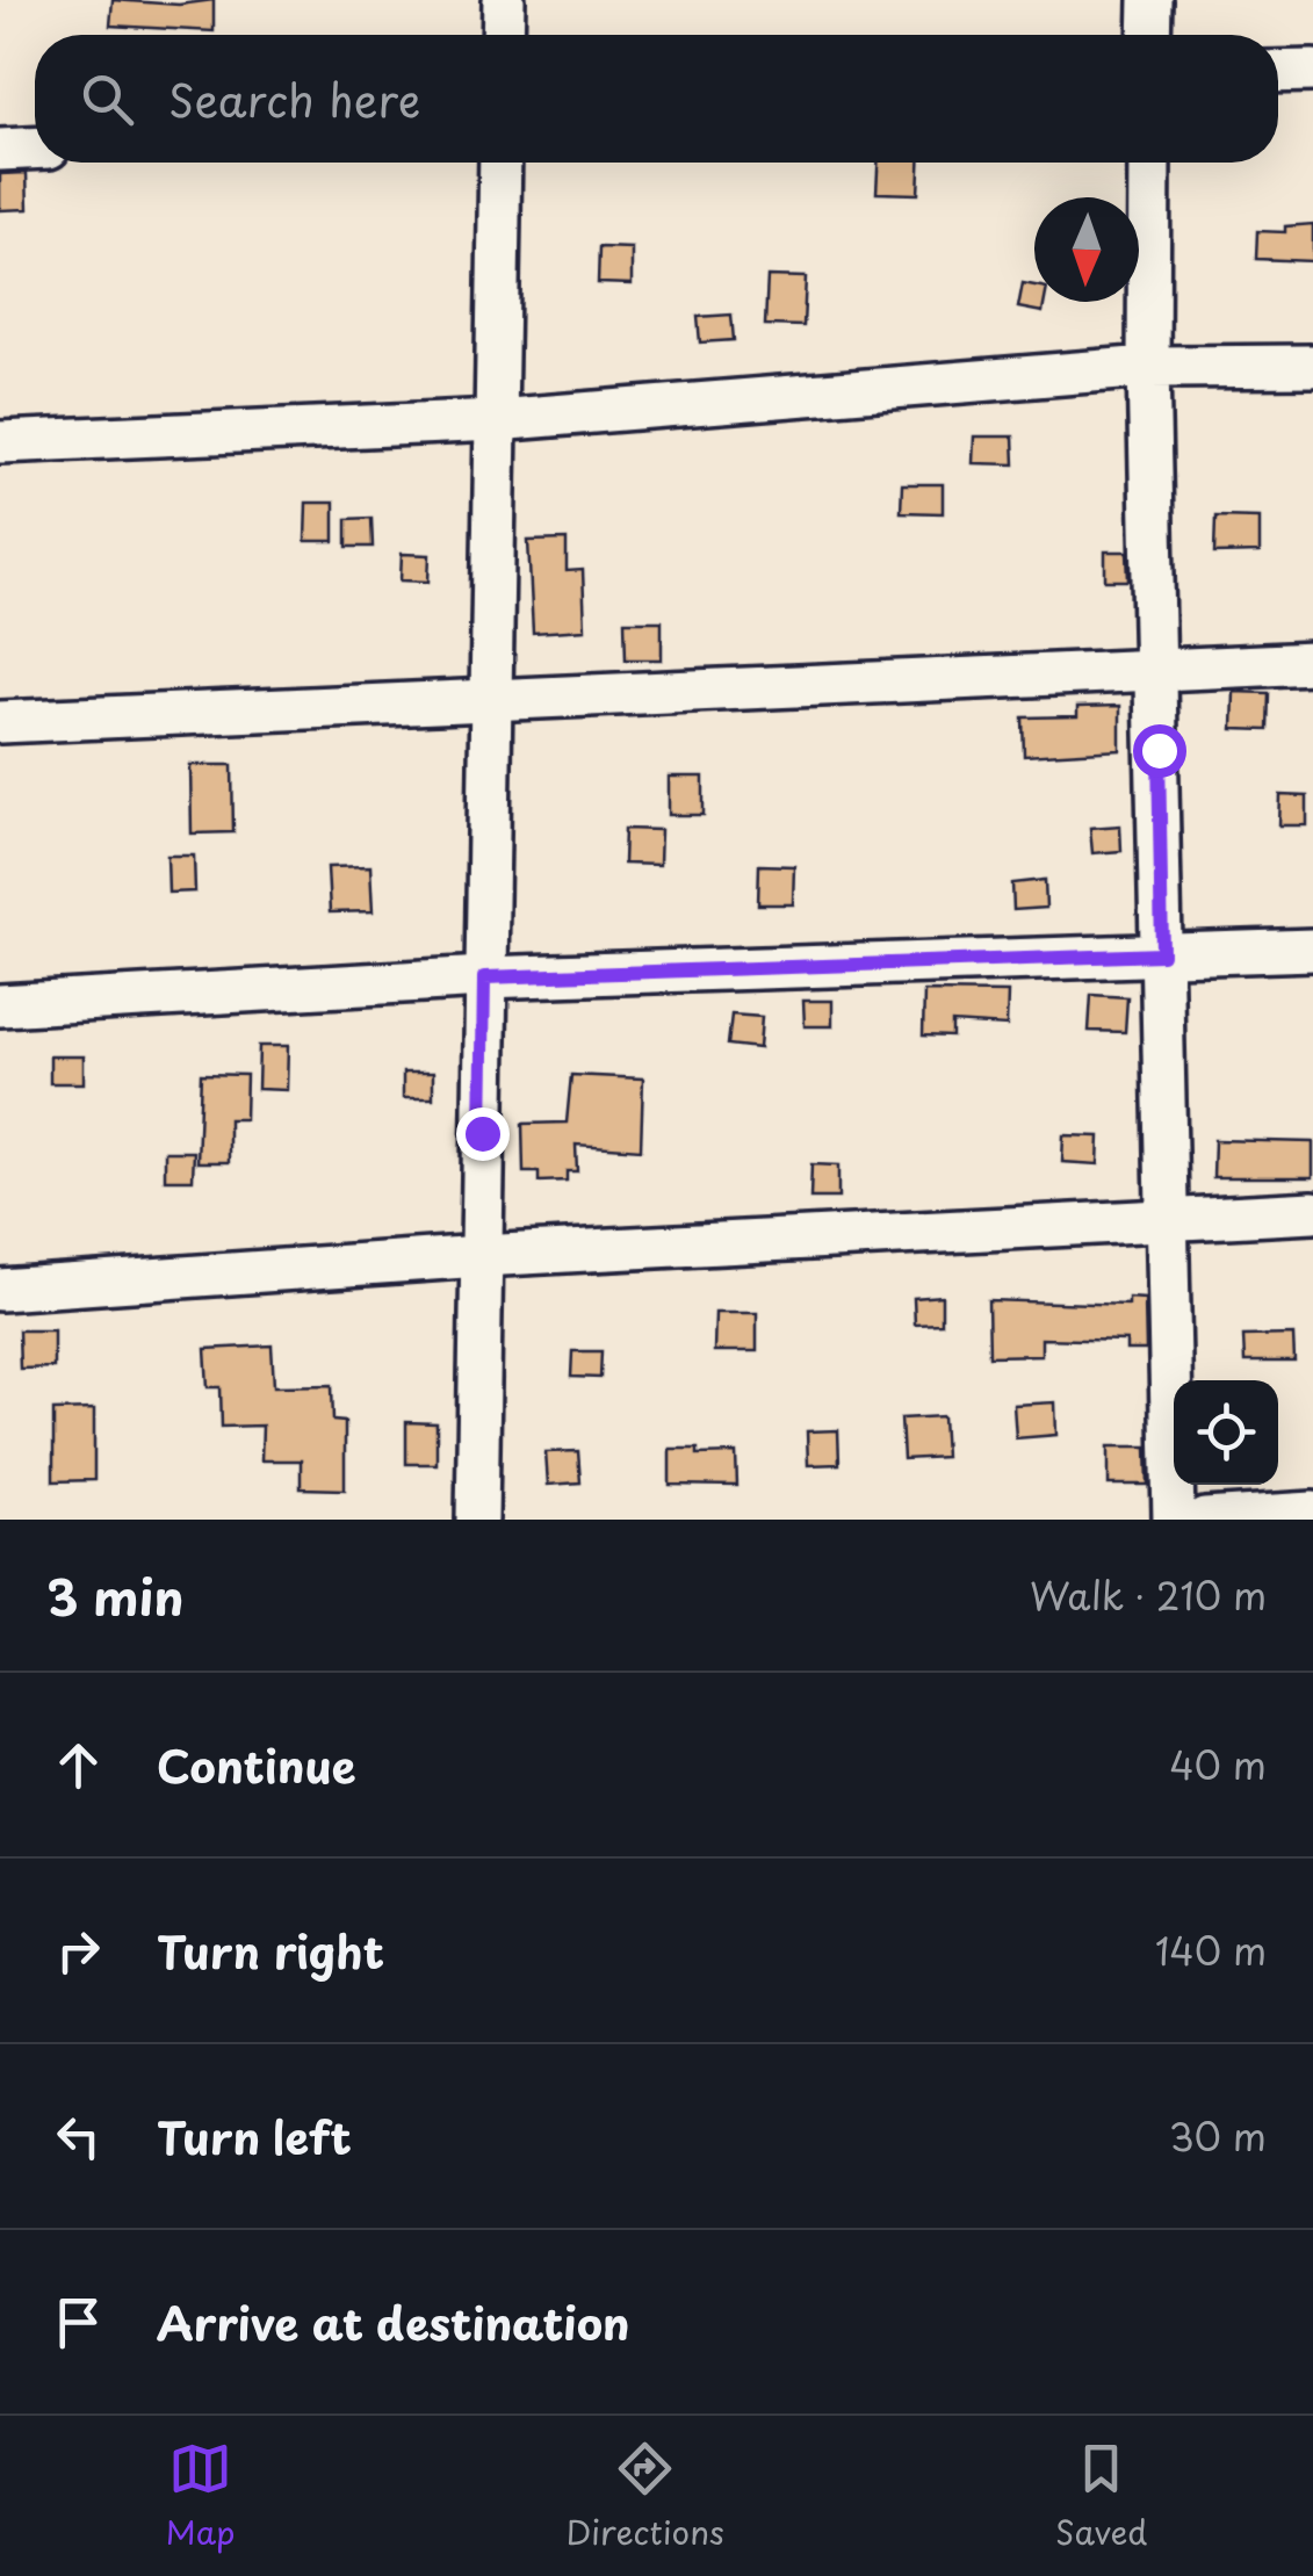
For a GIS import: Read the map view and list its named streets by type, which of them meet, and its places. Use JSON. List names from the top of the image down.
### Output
{
  "north": "bottom",
  "page": {
    "search": "Search here",
    "heading": ["3 min", "Walk · 210 m"],
    "list": [
      ["Continue", "40 m"],
      ["Turn right", "140 m"],
      ["Turn left", "30 m"],
      "Arrive at destination"
    ],
    "nav": ["Map", "Directions", "Saved"]
  }
}
